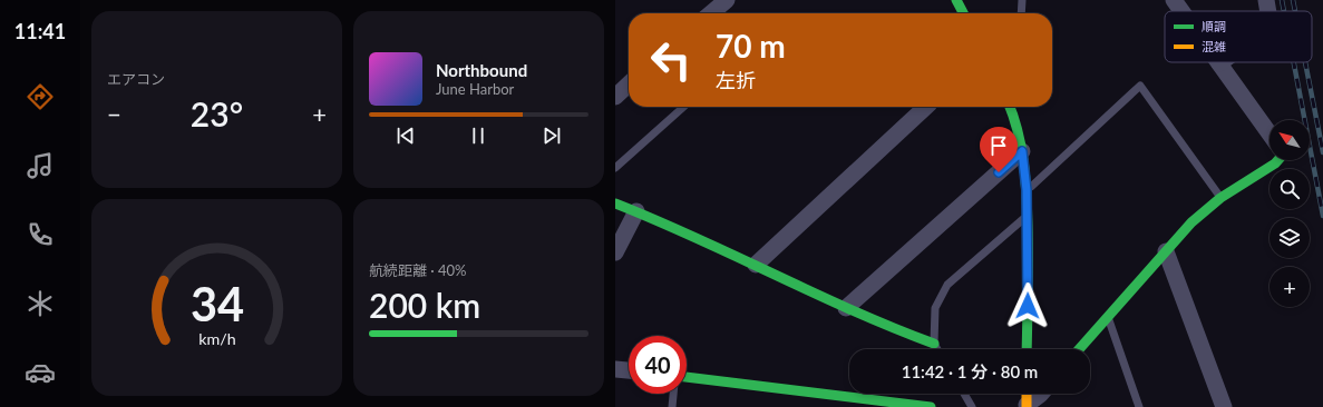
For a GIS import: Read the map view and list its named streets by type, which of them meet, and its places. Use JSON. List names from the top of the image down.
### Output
{
  "legend": ["順調", "混雑"],
  "north": "top left",
  "page": {
    "tabs": "11:41",
    "tile": [
      "エアコン",
      ["航続距離 · 40%", "200 km"]
    ],
    "turn": ["70 m", "左折"],
    "song": ["Northbound", "June Harbor"],
    "heat": ["−", "23°", "+"],
    "map_buttons": "+",
    "limit": "40",
    "trip": "11:42 · 1 分 · 80 m",
    "gauge": ["34", "km/h"]
  }
}
